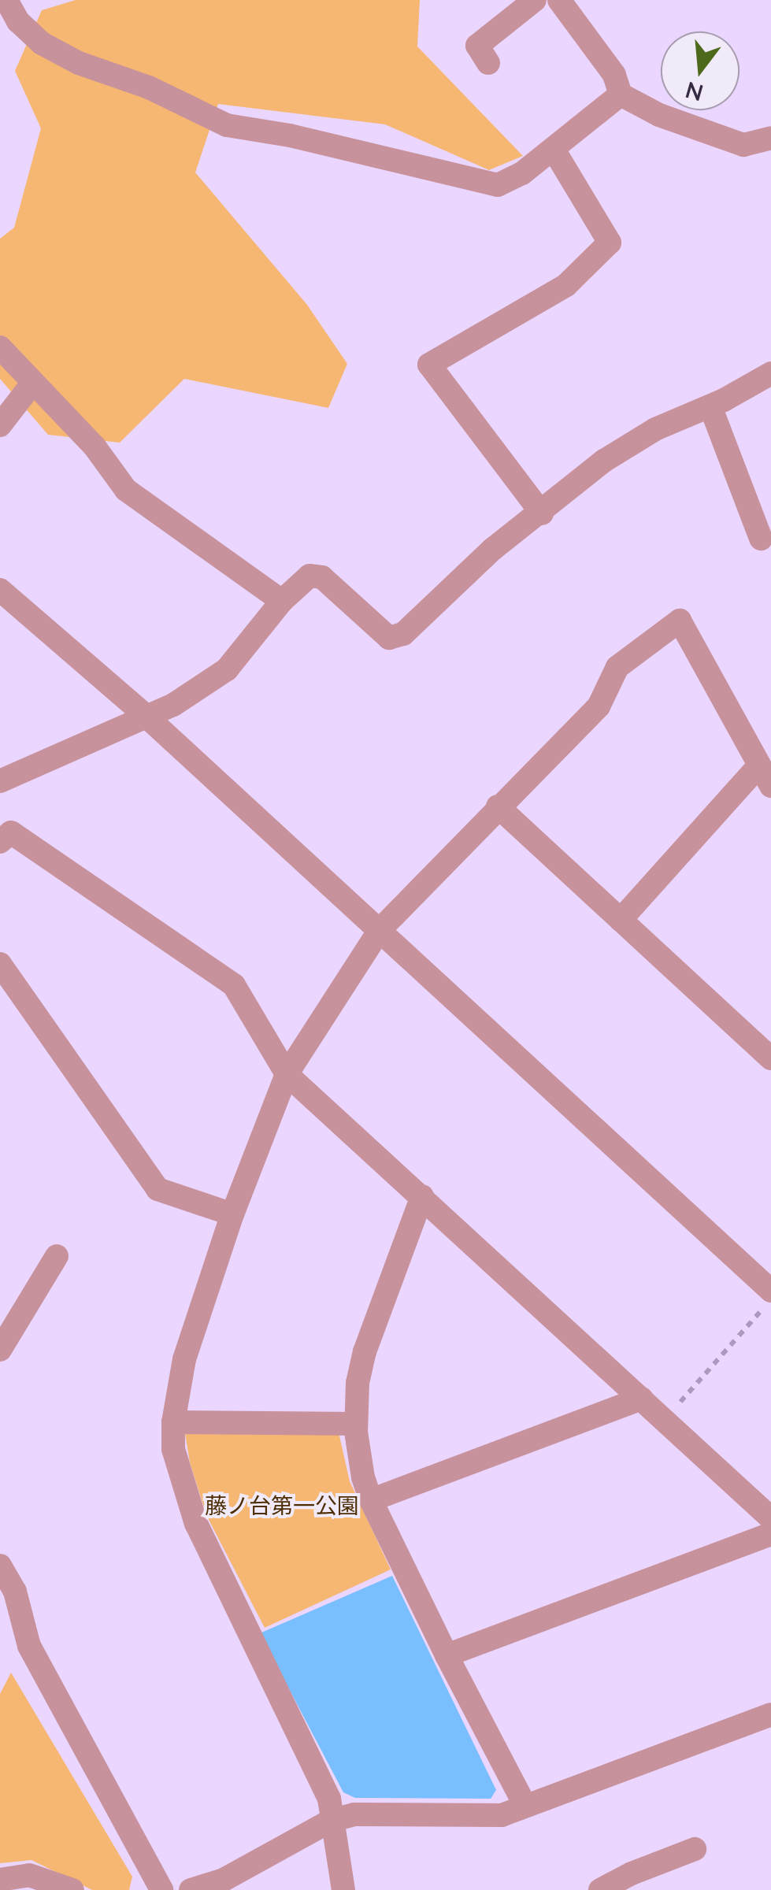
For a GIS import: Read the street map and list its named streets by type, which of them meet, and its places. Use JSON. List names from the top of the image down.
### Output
{
  "parks": ["藤ノ台第一公園"],
  "north": "bottom"
}
